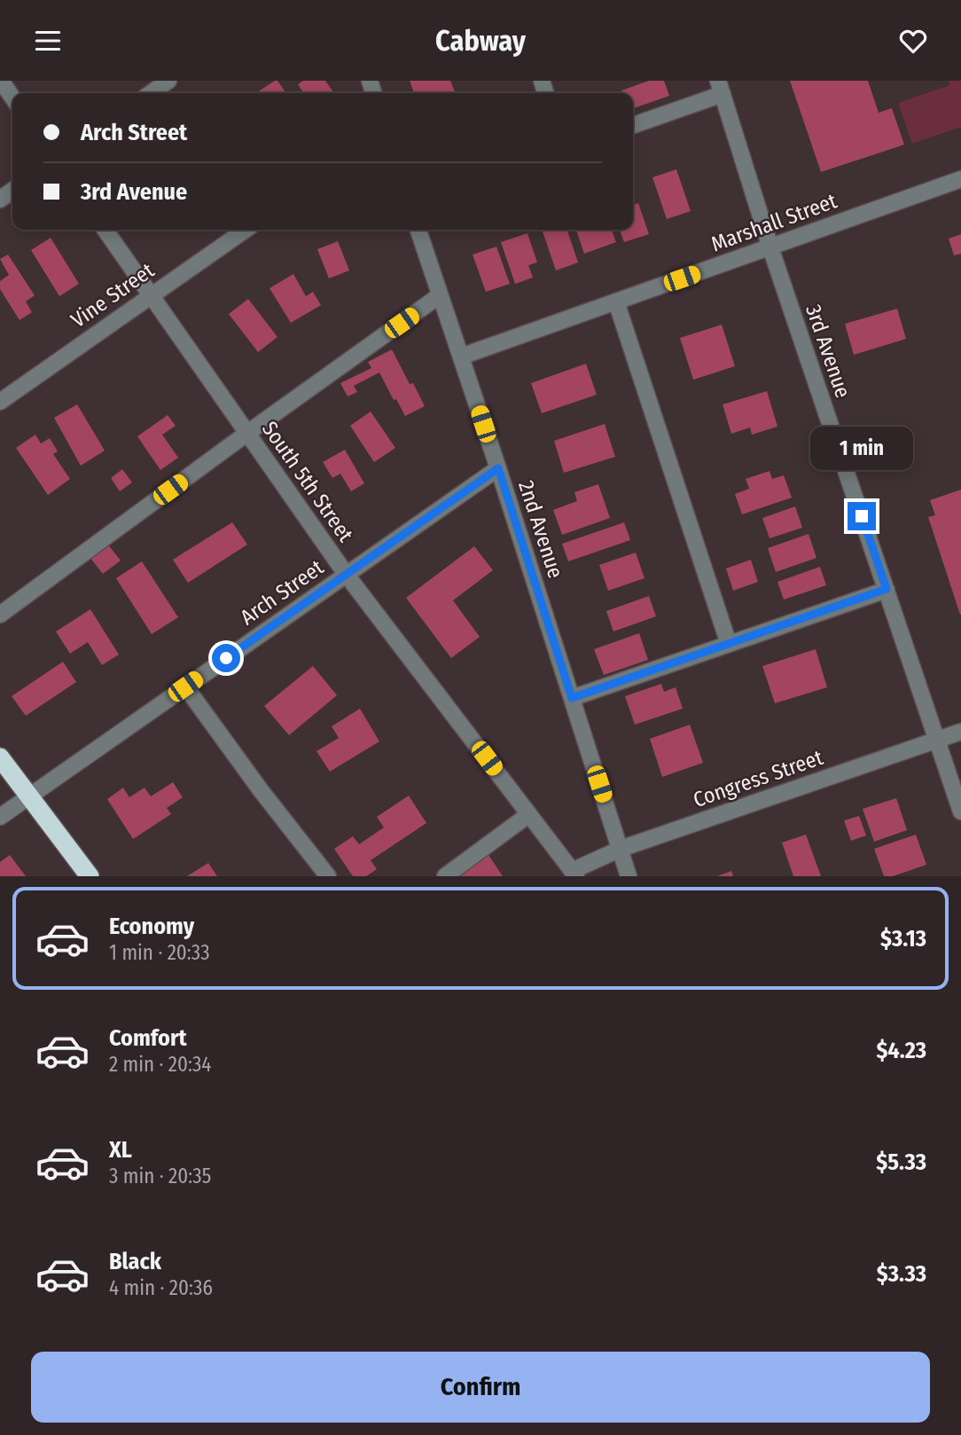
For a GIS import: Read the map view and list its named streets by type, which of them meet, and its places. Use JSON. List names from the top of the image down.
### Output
{
  "streets": {
    "street": [
      "Marshall Street",
      "Vine Street",
      "3rd Avenue",
      "South 5th Street",
      "2nd Avenue",
      "Arch Street",
      "Congress Street"
    ]
  },
  "crossings": [
    ["Marshall Street", "3rd Avenue"],
    ["Marshall Street", "2nd Avenue"],
    ["Vine Street", "South 5th Street"],
    ["3rd Avenue", "Congress Street"],
    ["South 5th Street", "Arch Street"],
    ["South 5th Street", "Congress Street"],
    ["2nd Avenue", "Arch Street"],
    ["2nd Avenue", "Congress Street"]
  ],
  "page": {
    "header": "Cabway",
    "banner": ["Arch Street", "3rd Avenue"],
    "bubble": "1 min",
    "list": [
      {
        "name": "Economy",
        "note": "1 min · 20:33",
        "value": "$3.13"
      },
      {
        "name": "Comfort",
        "note": "2 min · 20:34",
        "value": "$4.23"
      },
      {
        "name": "XL",
        "note": "3 min · 20:35",
        "value": "$5.33"
      },
      {
        "name": "Black",
        "note": "4 min · 20:36",
        "value": "$3.33"
      }
    ],
    "buttons": "Confirm"
  }
}
